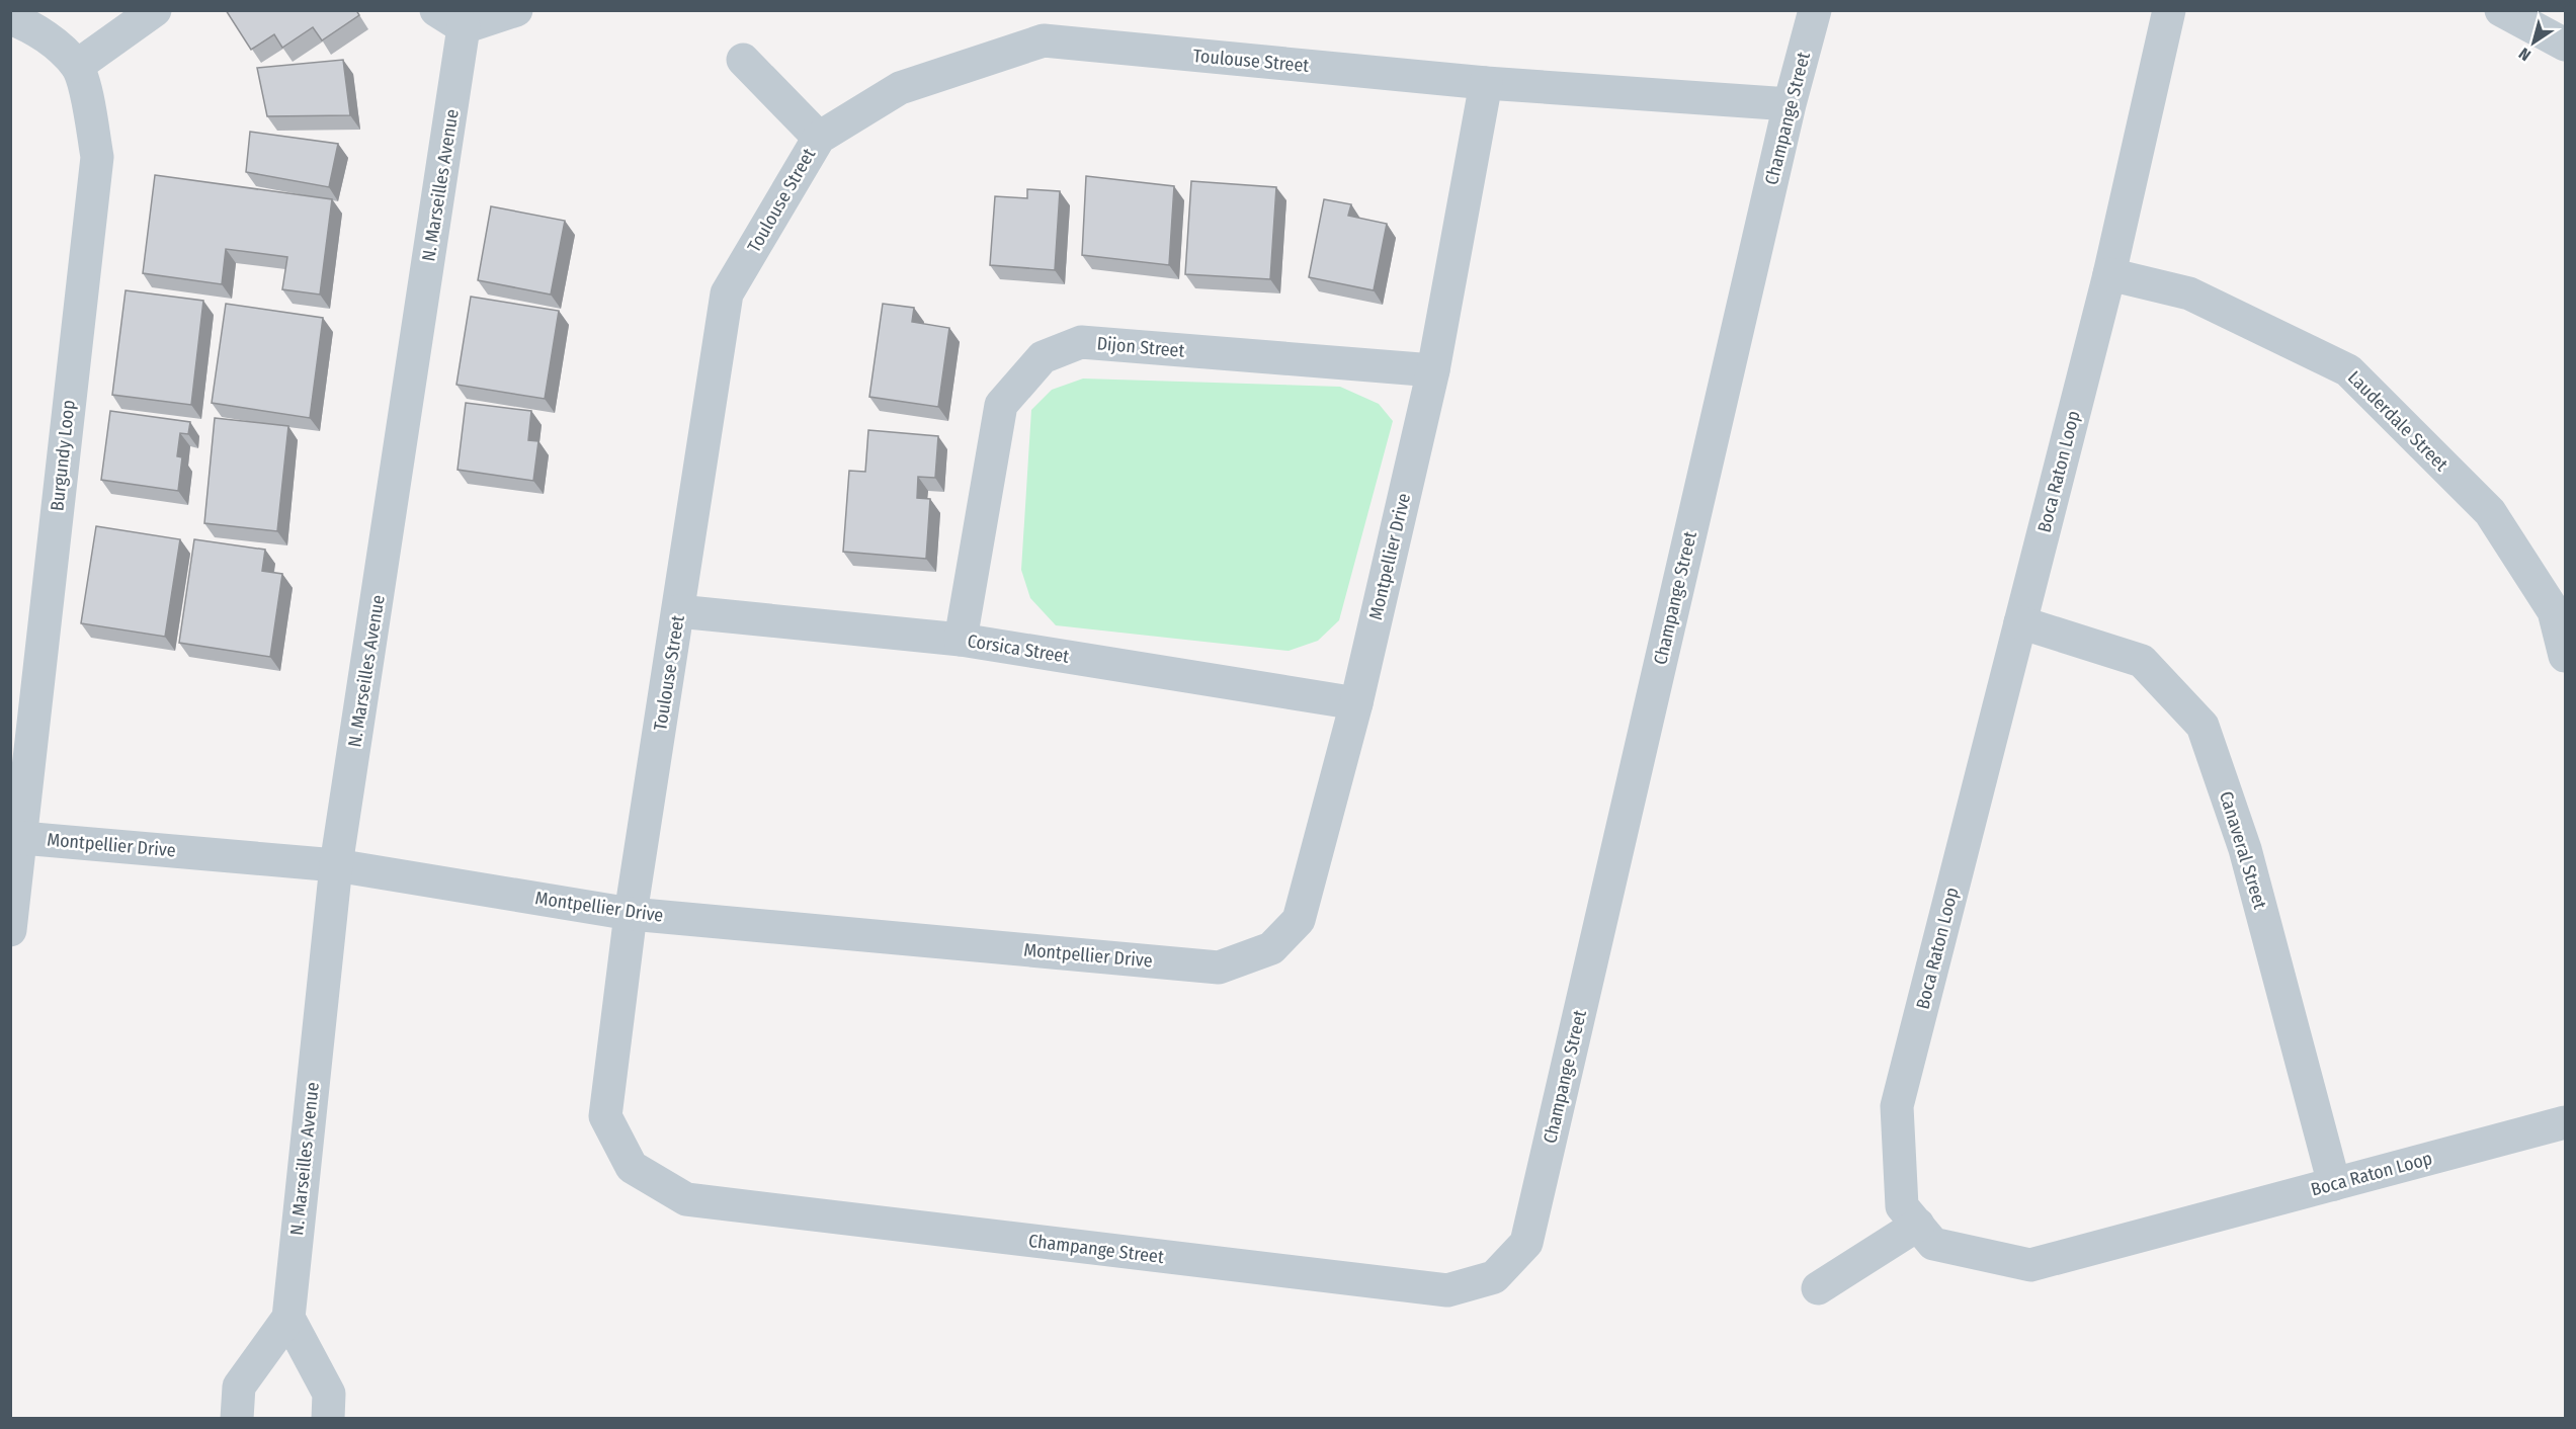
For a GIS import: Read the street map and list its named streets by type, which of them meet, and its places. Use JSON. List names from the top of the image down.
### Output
{
  "streets": {
    "street": [
      "Toulouse Street",
      "Champange Street",
      "N. Marseilles Avenue",
      "Dijon Street",
      "Lauderdale Street",
      "Burgundy Loop",
      "Boca Raton Loop",
      "Montpellier Drive",
      "Corsica Street",
      "Canaveral Street"
    ]
  },
  "crossings": [
    ["Toulouse Street", "Champange Street"],
    ["Toulouse Street", "Montpellier Drive"],
    ["Toulouse Street", "Corsica Street"],
    ["N. Marseilles Avenue", "Montpellier Drive"],
    ["Dijon Street", "Montpellier Drive"],
    ["Dijon Street", "Corsica Street"],
    ["Lauderdale Street", "Boca Raton Loop"],
    ["Burgundy Loop", "Montpellier Drive"],
    ["Boca Raton Loop", "Canaveral Street"],
    ["Montpellier Drive", "Corsica Street"]
  ],
  "north": "bottom left"
}
